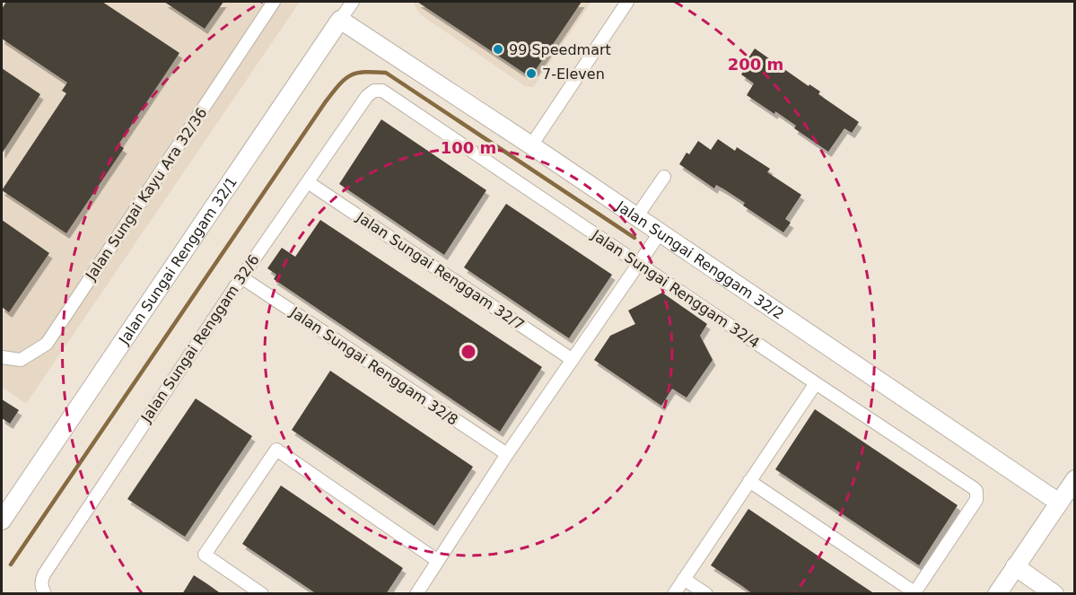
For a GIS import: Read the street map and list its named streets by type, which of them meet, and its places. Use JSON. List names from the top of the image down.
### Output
{
  "streets": {
    "street": [
      "Jalan Sungai Kayu Ara 32/36",
      "Jalan Sungai Renggam 32/2",
      "Jalan Sungai Renggam 32/1",
      "Jalan Sungai Renggam 32/7",
      "Jalan Sungai Renggam 32/4",
      "Jalan Sungai Renggam 32/6",
      "Jalan Sungai Renggam 32/8"
    ]
  },
  "crossings": [
    ["Jalan Sungai Renggam 32/2", "Jalan Sungai Renggam 32/1"],
    ["Jalan Sungai Renggam 32/7", "Jalan Sungai Renggam 32/6"],
    ["Jalan Sungai Renggam 32/4", "Jalan Sungai Renggam 32/6"],
    ["Jalan Sungai Renggam 32/6", "Jalan Sungai Renggam 32/8"]
  ],
  "places": ["99 Speedmart", "7-Eleven"],
  "rings": ["200 m", "100 m"]
}
